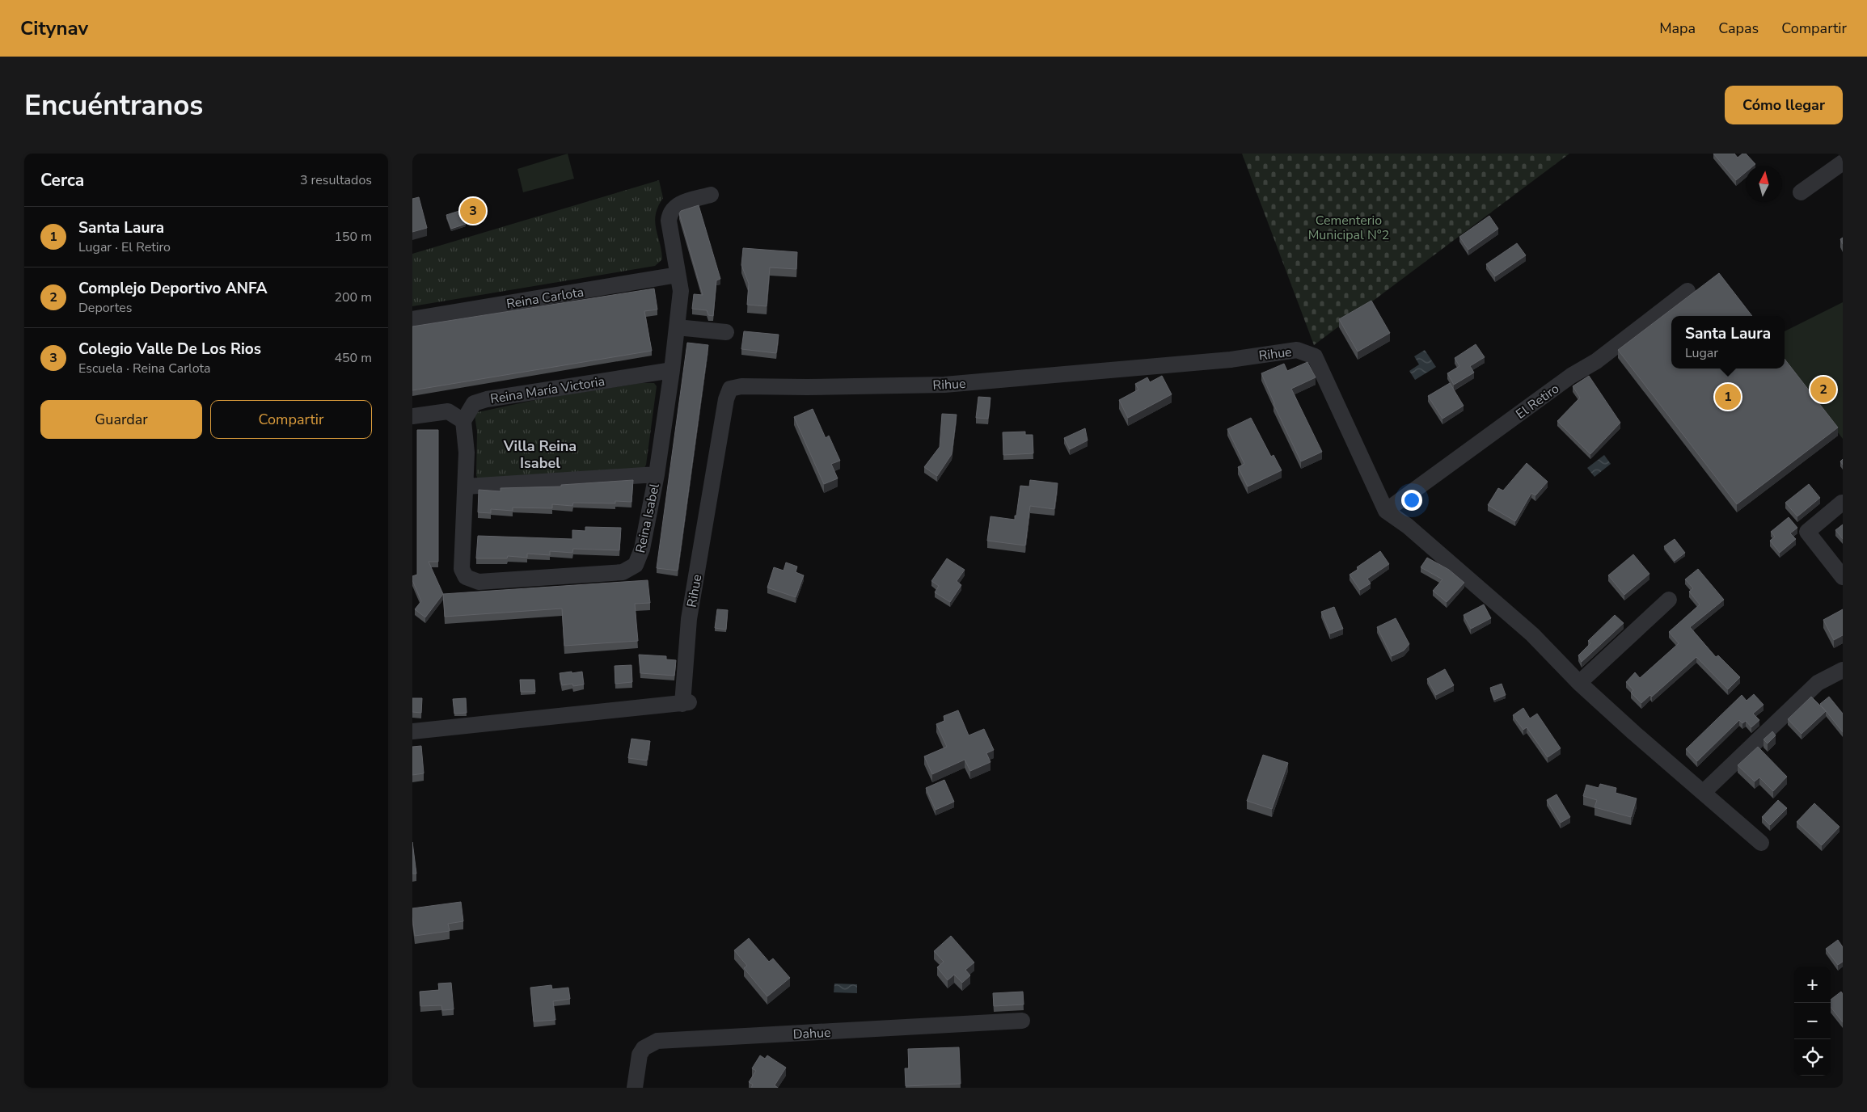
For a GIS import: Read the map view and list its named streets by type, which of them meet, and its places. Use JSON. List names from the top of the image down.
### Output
{
  "streets": {
    "street": [
      "Reina Carlota",
      "Rihue",
      "Reina María Victoria",
      "El Retiro",
      "Reina Isabel",
      "Dahue"
    ]
  },
  "crossings": [
    ["Reina Carlota", "Reina Isabel"],
    ["Rihue", "El Retiro"],
    ["Reina María Victoria", "Reina Isabel"]
  ],
  "districts": ["Villa Reina Isabel"],
  "parks": ["Cementerio Municipal N°2"],
  "north": "top",
  "page": {
    "header": "Citynav",
    "nav": ["Mapa", "Capas", "Compartir"],
    "buttons": [
      "Cómo llegar",
      ["Guardar", "Compartir"]
    ],
    "title": "Encuéntranos",
    "heading": ["Cerca", "3 resultados"],
    "pins": ["3", "2", "1"],
    "list": [
      {
        "mark": "1",
        "name": "Santa Laura",
        "note": "Lugar · El Retiro",
        "value": "150 m"
      },
      {
        "mark": "2",
        "name": "Complejo Deportivo ANFA",
        "note": "Deportes",
        "value": "200 m"
      },
      {
        "mark": "3",
        "name": "Colegio Valle De Los Rios",
        "note": "Escuela · Reina Carlota",
        "value": "450 m"
      }
    ],
    "popup": ["Santa Laura", "Lugar"],
    "map_buttons": ["+", "−"]
  }
}
